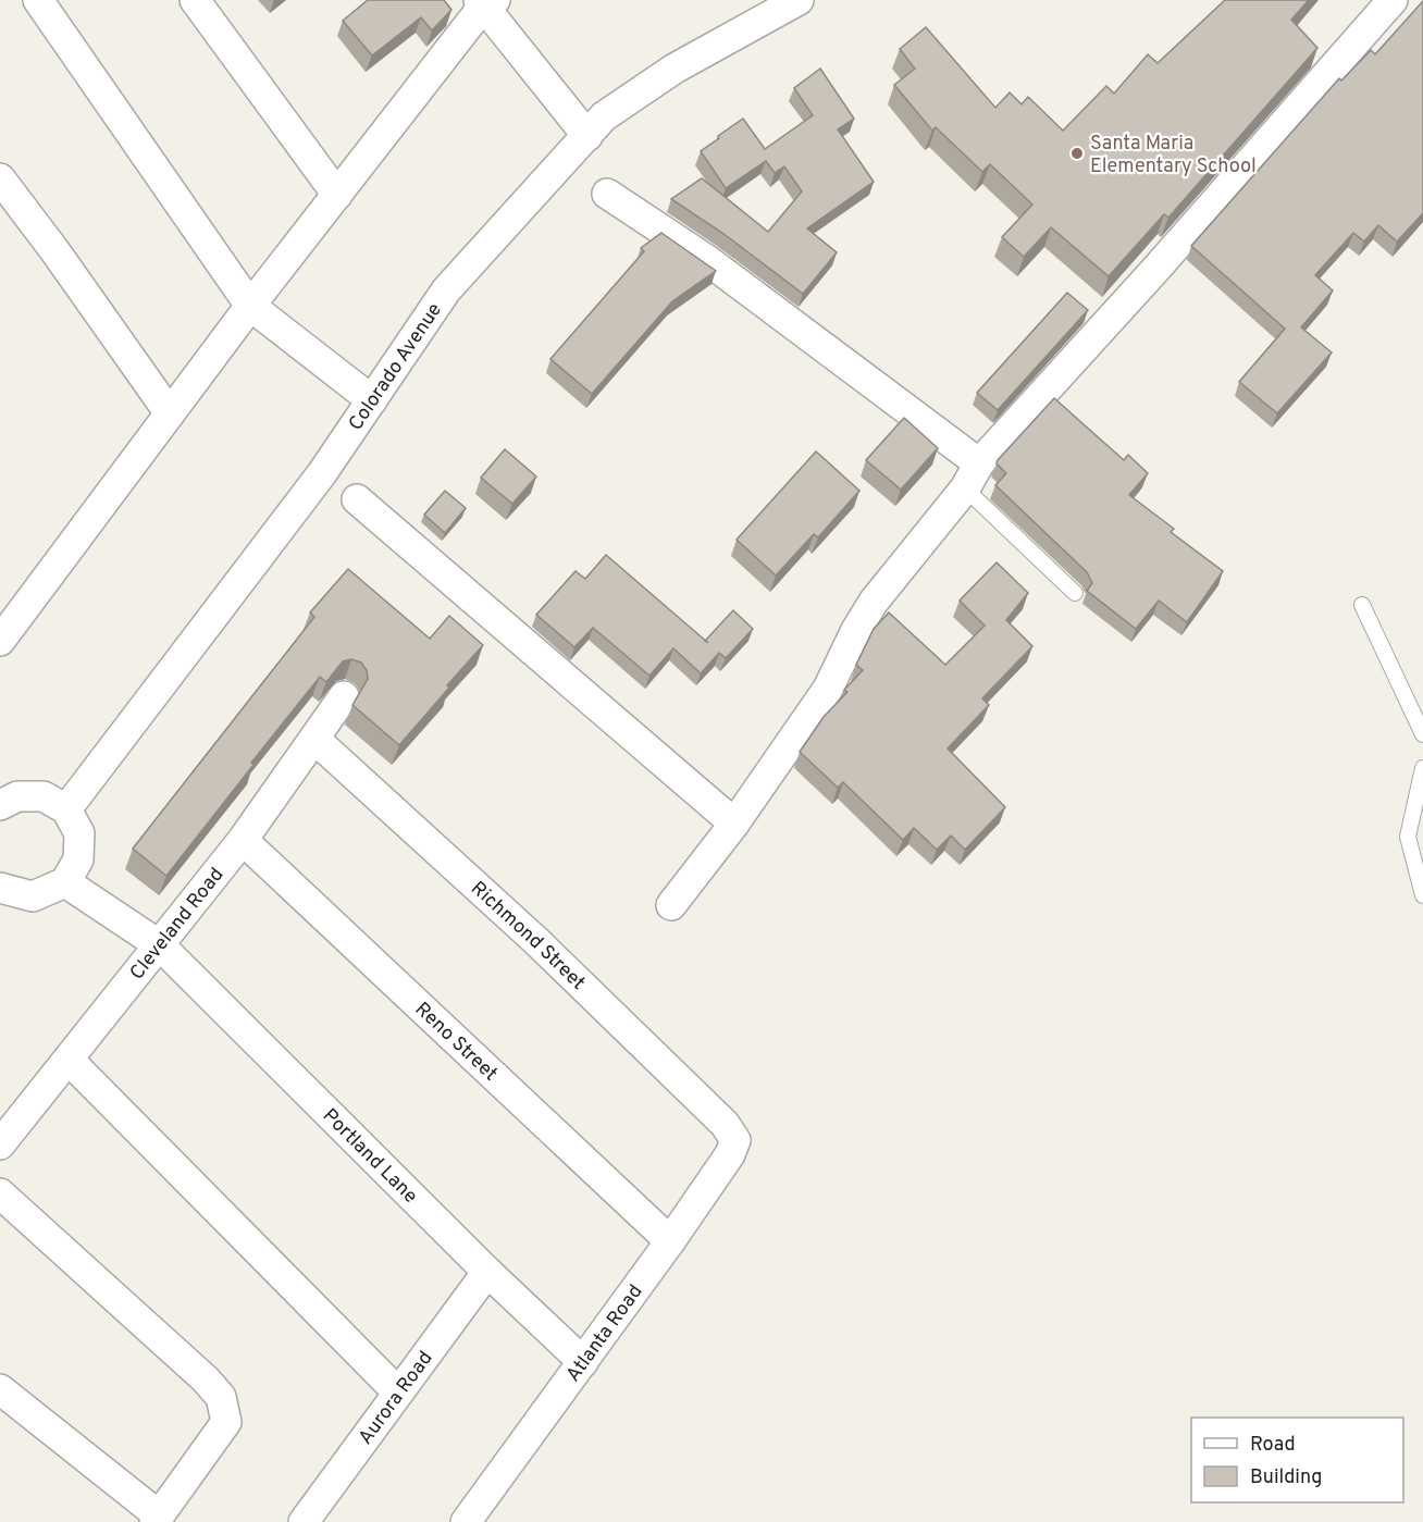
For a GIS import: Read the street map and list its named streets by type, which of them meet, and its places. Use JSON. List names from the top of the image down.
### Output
{
  "streets": {
    "street": [
      "Colorado Avenue",
      "Cleveland Road",
      "Richmond Street",
      "Reno Street",
      "Portland Lane",
      "Atlanta Road",
      "Aurora Road"
    ]
  },
  "crossings": [
    ["Cleveland Road", "Richmond Street"],
    ["Cleveland Road", "Reno Street"],
    ["Cleveland Road", "Portland Lane"],
    ["Richmond Street", "Atlanta Road"],
    ["Reno Street", "Atlanta Road"],
    ["Portland Lane", "Atlanta Road"],
    ["Portland Lane", "Aurora Road"]
  ],
  "places": ["Santa Maria Elementary School"],
  "legend": ["Road", "Building"]
}
